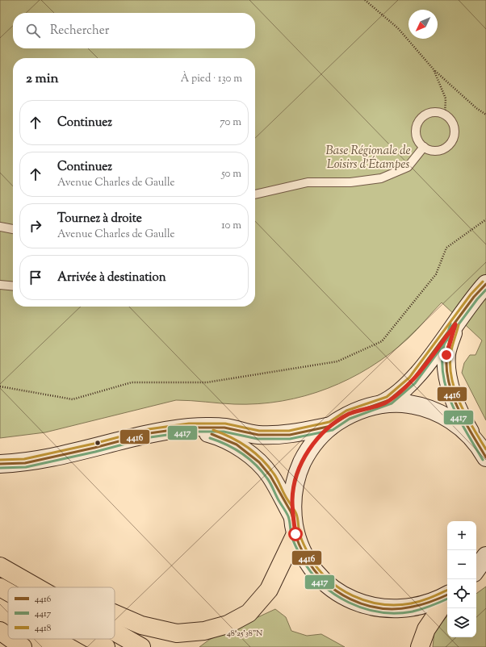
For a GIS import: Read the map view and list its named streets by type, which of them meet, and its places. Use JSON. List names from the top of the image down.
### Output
{
  "parks": ["Base Régionale de Loisirs d'Étampes"],
  "lines": ["transit line 4418", "transit line 4416", "transit line 4417"],
  "legend": ["4416", "4417", "4418"],
  "north": "bottom left",
  "page": {
    "search": "Rechercher",
    "heading": ["2 min", "À pied · 130 m"],
    "list": [
      ["Continuez", "70 m"],
      ["Continuez", "Avenue Charles de Gaulle", "50 m"],
      ["Tournez à droite", "Avenue Charles de Gaulle", "10 m"],
      "Arrivée à destination"
    ],
    "map_buttons": ["+", "−"]
  },
  "coordinates": ["48°25'38\"N"]
}
